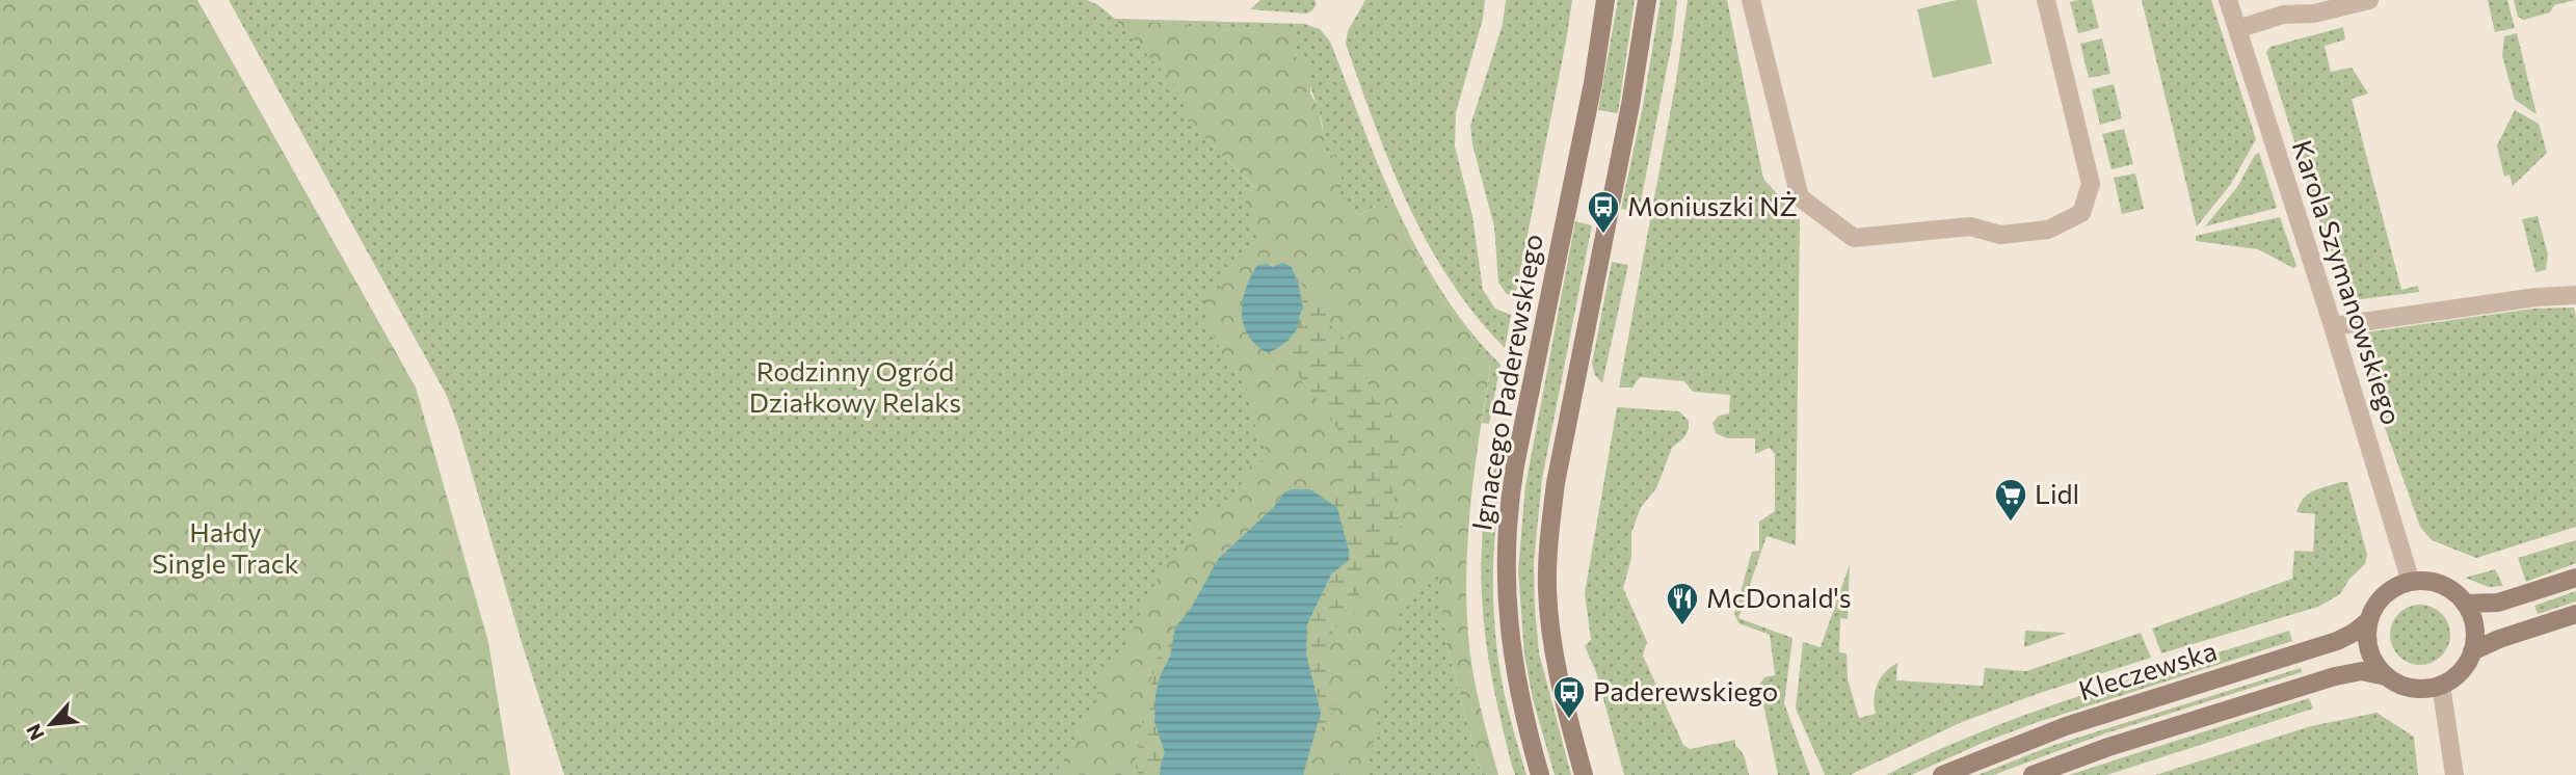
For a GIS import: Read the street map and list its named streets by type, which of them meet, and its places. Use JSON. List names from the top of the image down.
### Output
{
  "streets": {
    "main road": ["Ignacego Paderewskiego", "Kleczewska"],
    "street": ["Karola Szymanowskiego"]
  },
  "crossings": [
    ["Karola Szymanowskiego", "Kleczewska"]
  ],
  "parks": ["Rodzinny Ogród Działkowy Relaks", "Hałdy Single Track"],
  "places": {
    "bus stop": ["Moniuszki NŻ", "Paderewskiego"],
    "supermarket": ["Lidl"],
    "restaurant": ["McDonald's"]
  },
  "north": "bottom left"
}
